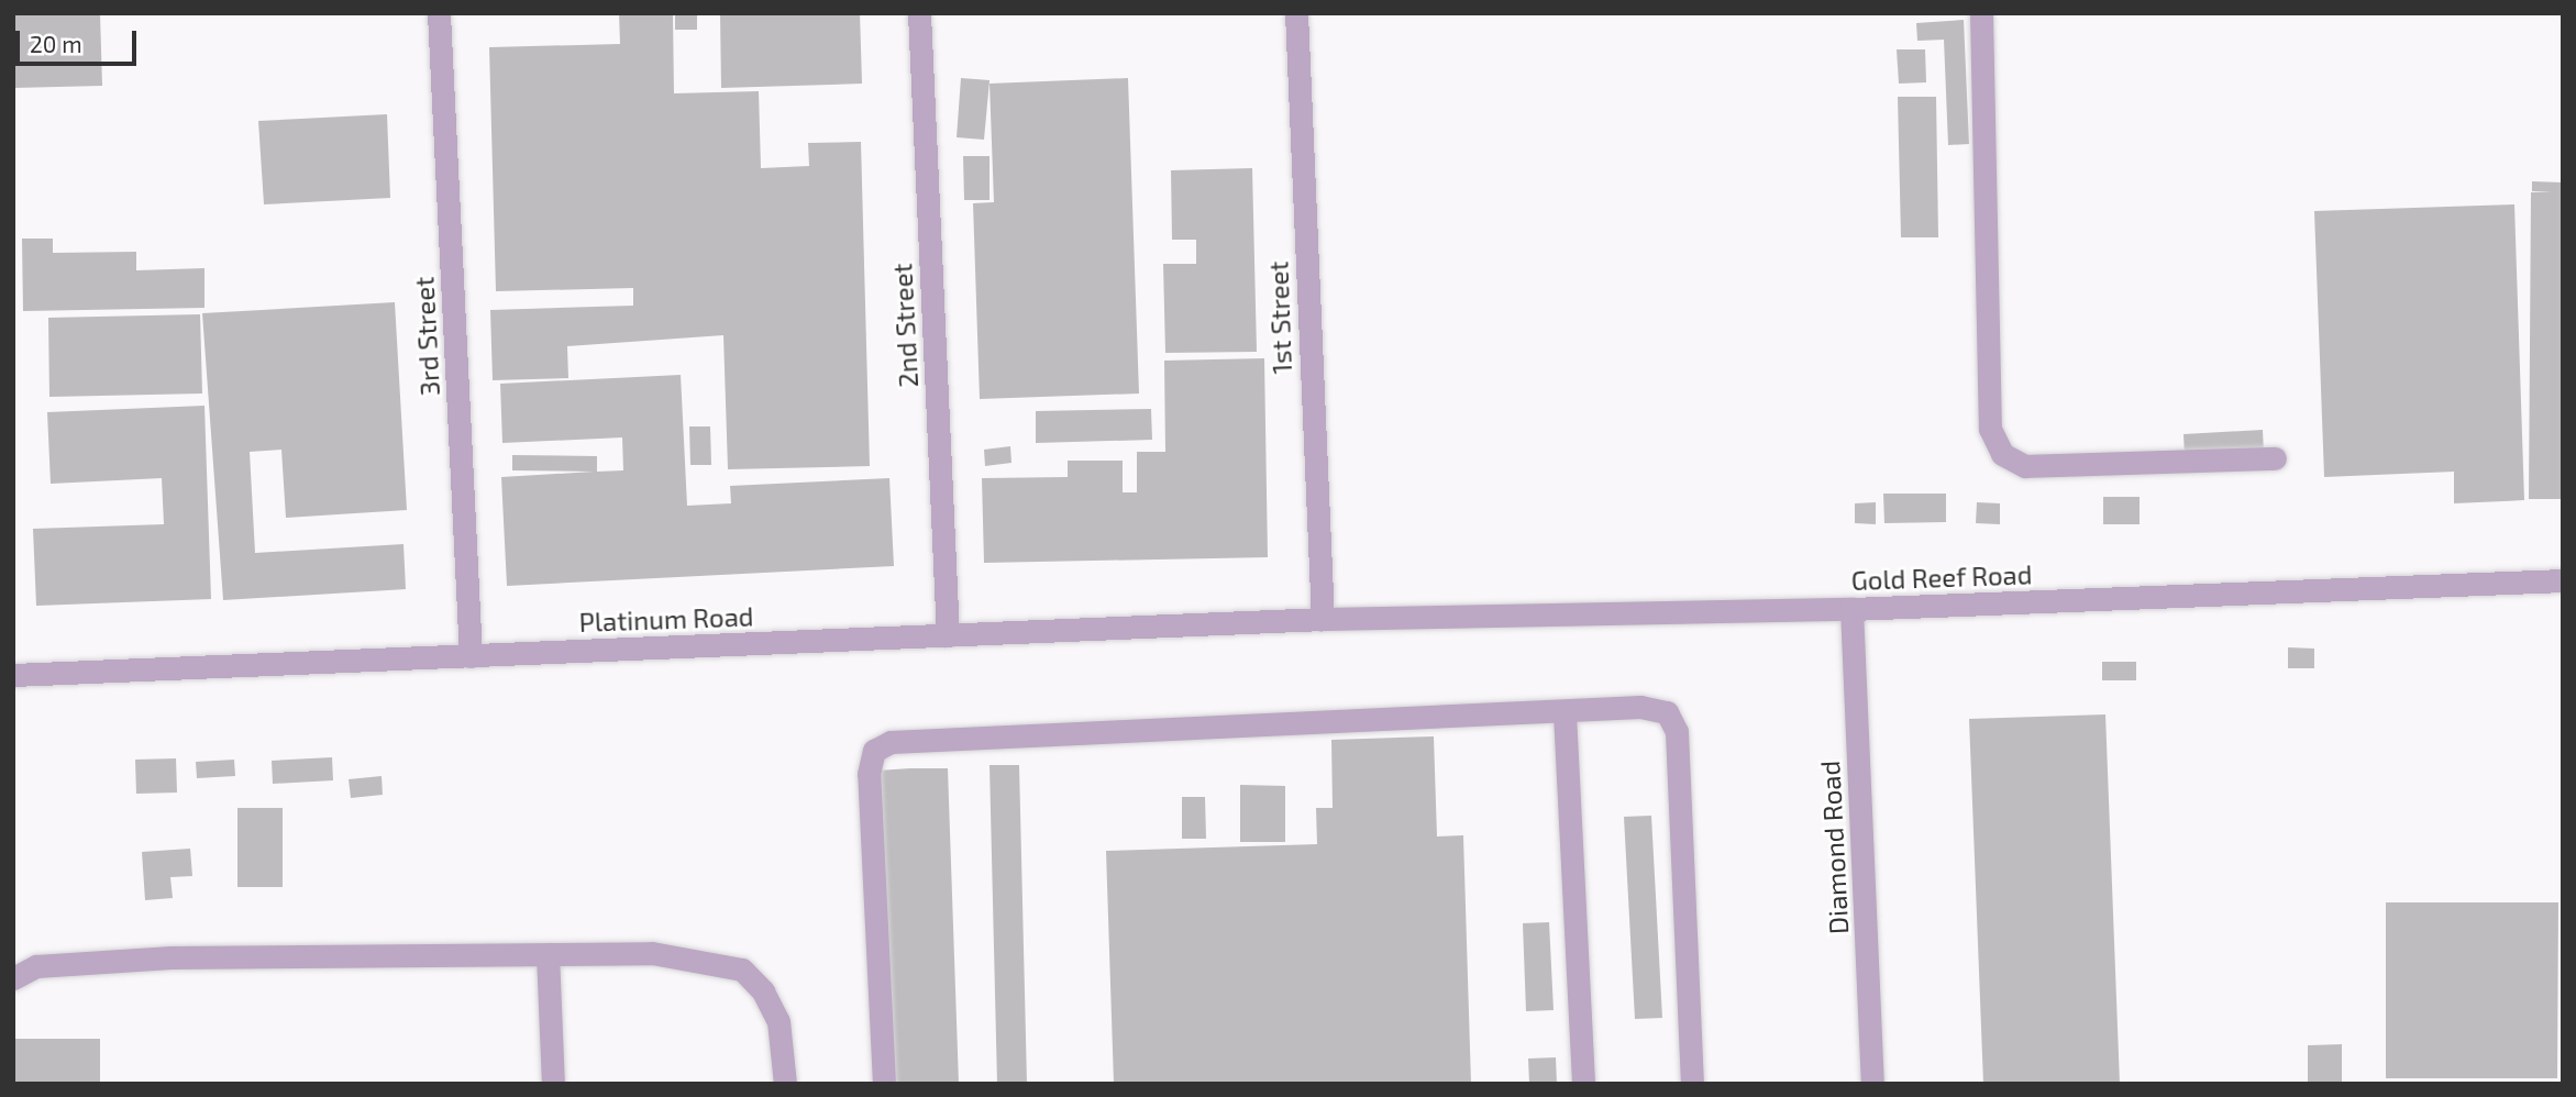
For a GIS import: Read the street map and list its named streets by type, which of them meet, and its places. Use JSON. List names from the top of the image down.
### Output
{
  "streets": {
    "street": [
      "1st Street",
      "2nd Street",
      "3rd Street",
      "Gold Reef Road",
      "Platinum Road",
      "Diamond Road"
    ]
  },
  "crossings": [
    ["1st Street", "Gold Reef Road"],
    ["1st Street", "Platinum Road"],
    ["2nd Street", "Platinum Road"],
    ["3rd Street", "Platinum Road"],
    ["Gold Reef Road", "Platinum Road"],
    ["Gold Reef Road", "Diamond Road"]
  ],
  "scale_bar": "20 m"
}
